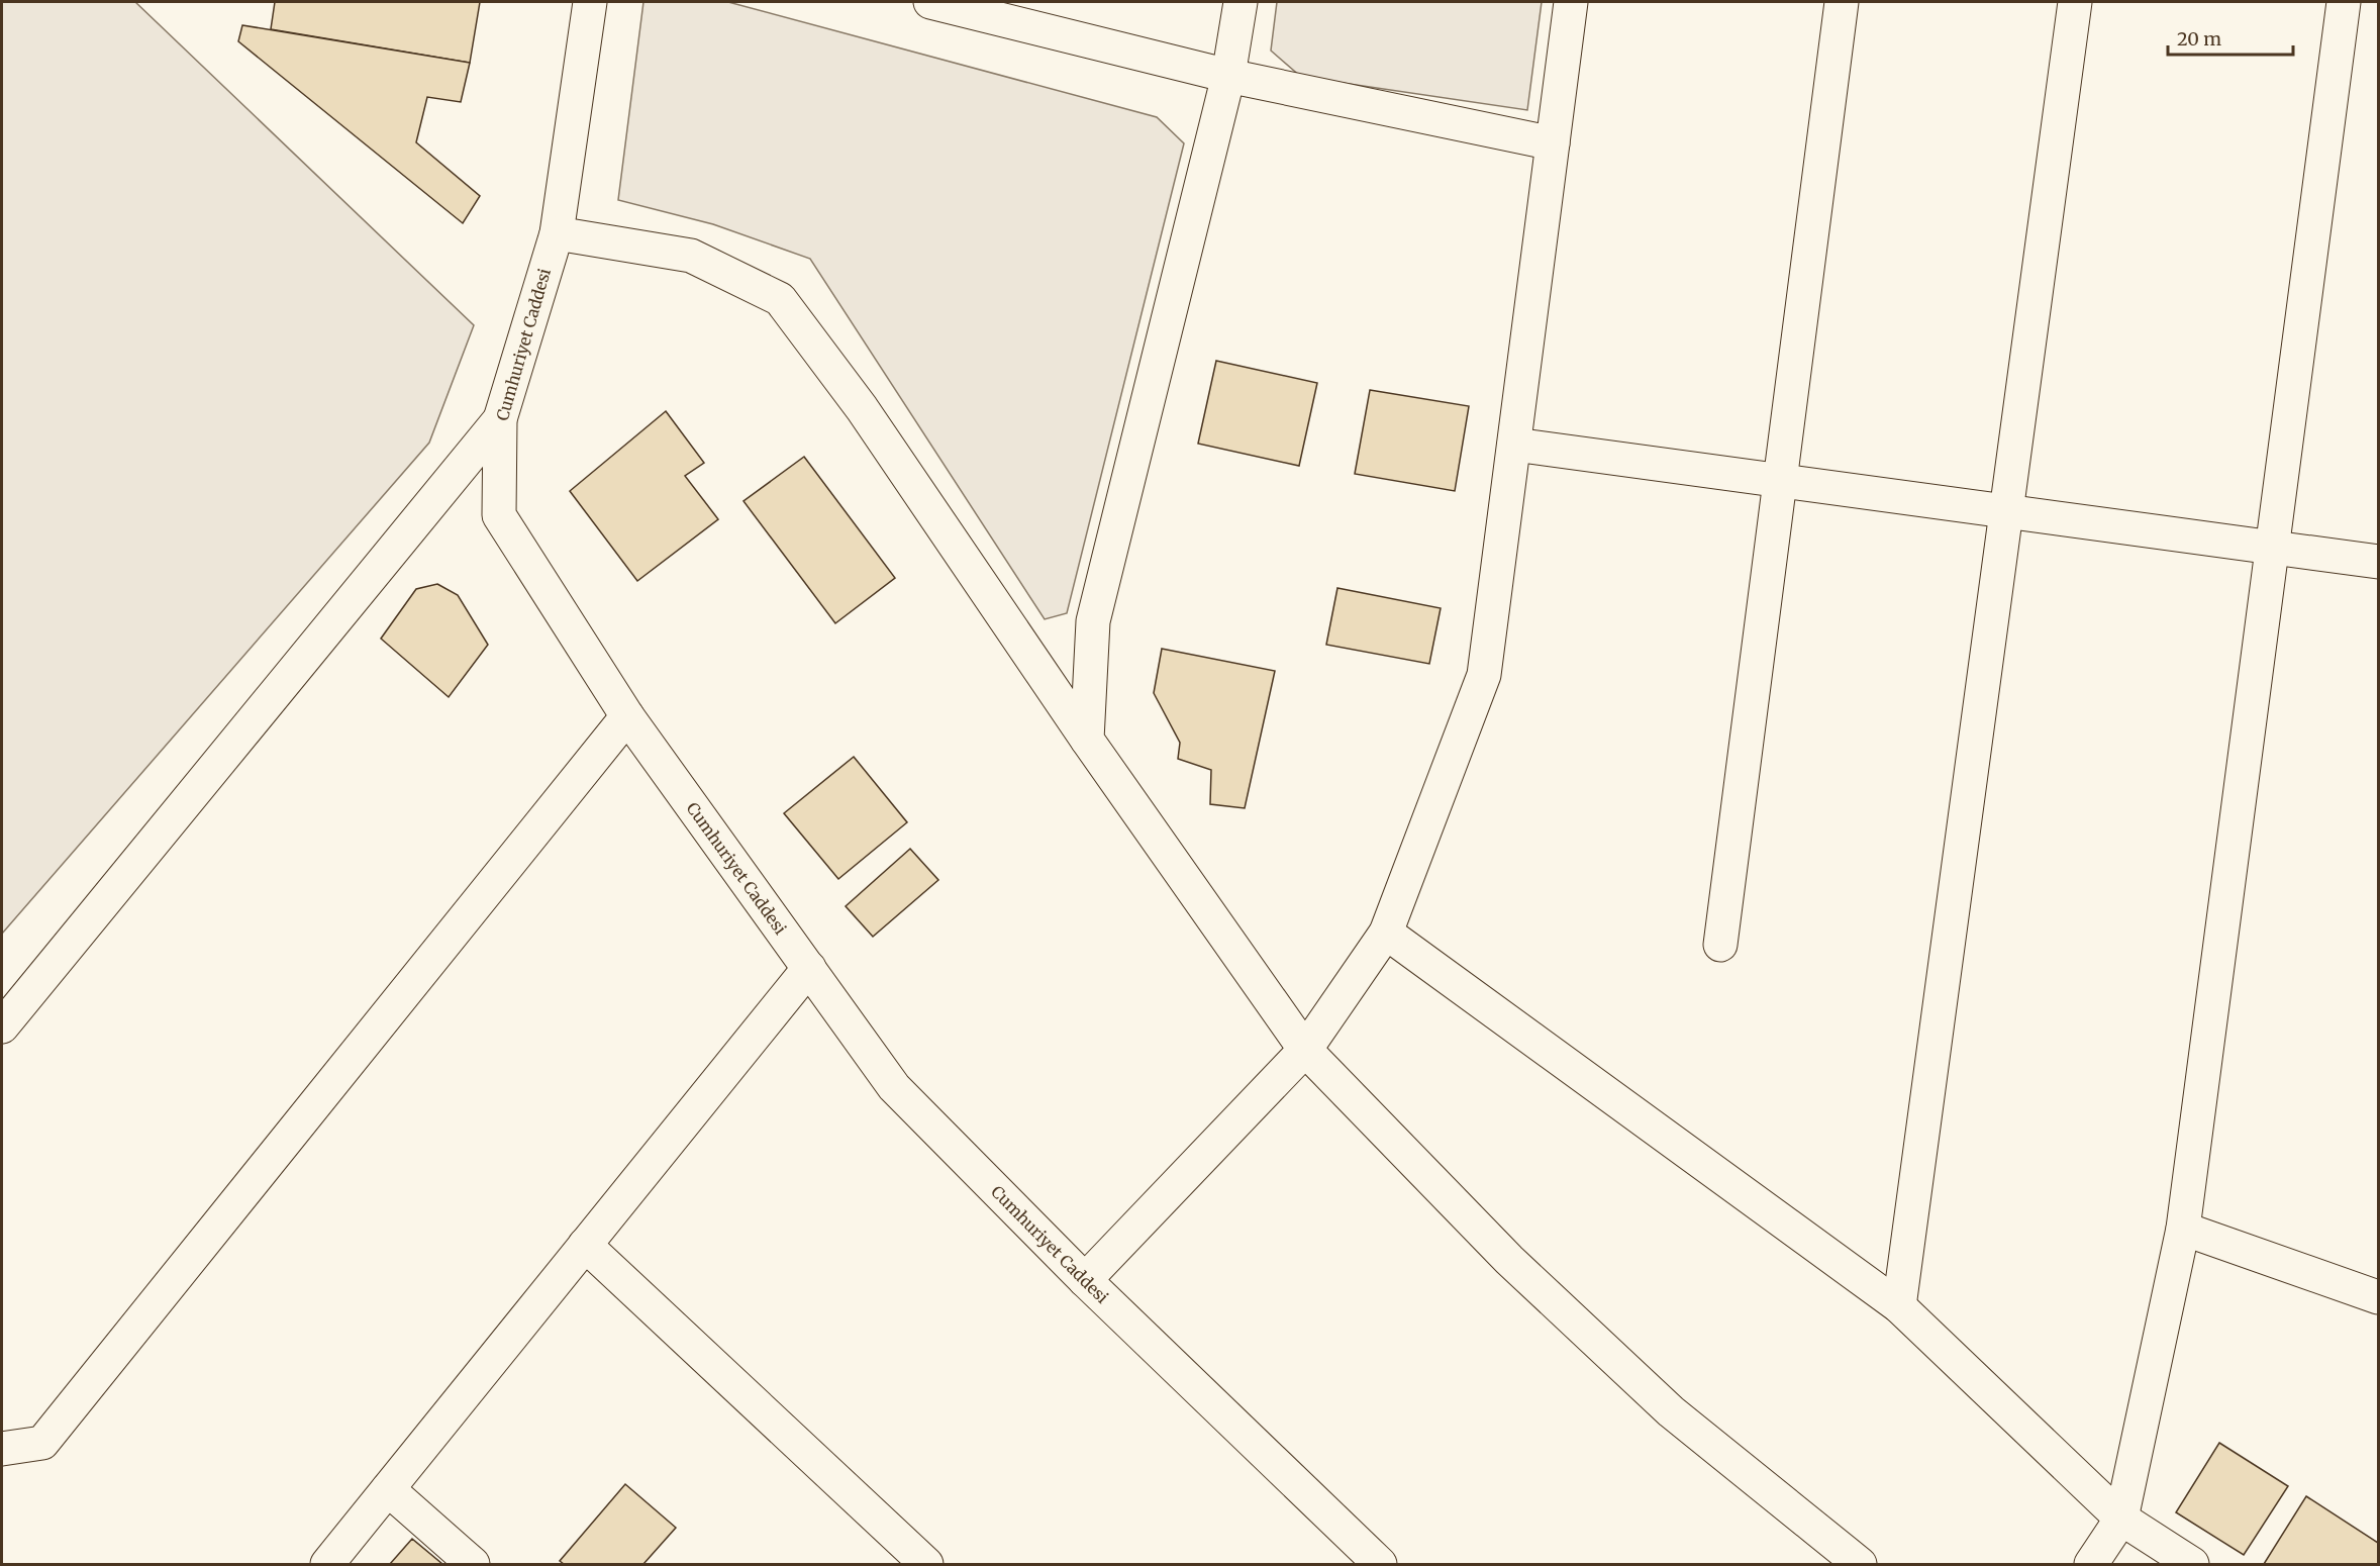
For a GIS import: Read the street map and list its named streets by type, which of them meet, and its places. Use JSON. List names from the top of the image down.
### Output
{
  "streets": {
    "street": ["Cumhuriyet Caddesi"]
  },
  "scale_bar": "20 m"
}
